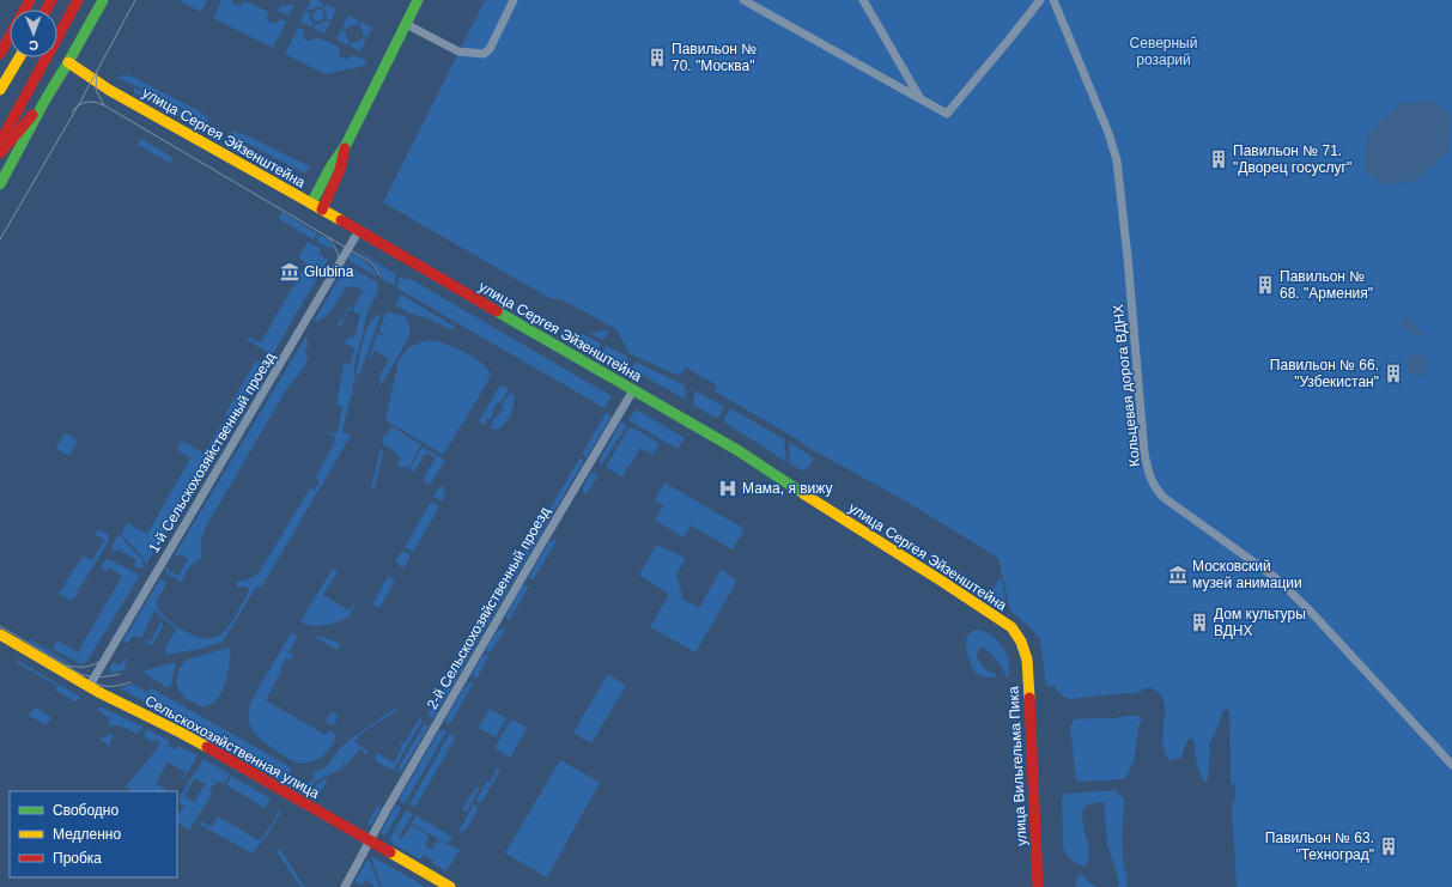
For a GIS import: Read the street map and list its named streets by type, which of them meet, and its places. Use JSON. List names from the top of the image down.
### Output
{
  "streets": {
    "main road": ["улица Сергея Эйзенштейна", "Сельскохозяйственная улица", "улица Вильгельма Пика"],
    "street": ["Кольцевая дорога ВДНХ", "1-й Сельскохозяйственный проезд", "2-й Сельскохозяйственный проезд"]
  },
  "crossings": [
    ["улица Сергея Эйзенштейна", "1-й Сельскохозяйственный проезд"],
    ["улица Сергея Эйзенштейна", "2-й Сельскохозяйственный проезд"],
    ["улица Сергея Эйзенштейна", "улица Вильгельма Пика"],
    ["1-й Сельскохозяйственный проезд", "Сельскохозяйственная улица"],
    ["2-й Сельскохозяйственный проезд", "Сельскохозяйственная улица"]
  ],
  "parks": ["Северный розарий"],
  "places": {
    "building": [
      "Павильон № 70. \"Москва\"",
      "Павильон № 71. \"Дворец госуслуг\"",
      "Павильон № 68. \"Армения\"",
      "Павильон № 66. \"Узбекистан\"",
      "Дом культуры ВДНХ",
      "Павильон № 63. \"Техноград\""
    ],
    "museum": ["Glubina", "Московский музей анимации"],
    "hospital": ["Мама, я вижу"]
  },
  "legend": ["Свободно", "Медленно", "Пробка"],
  "north": "bottom"
}
